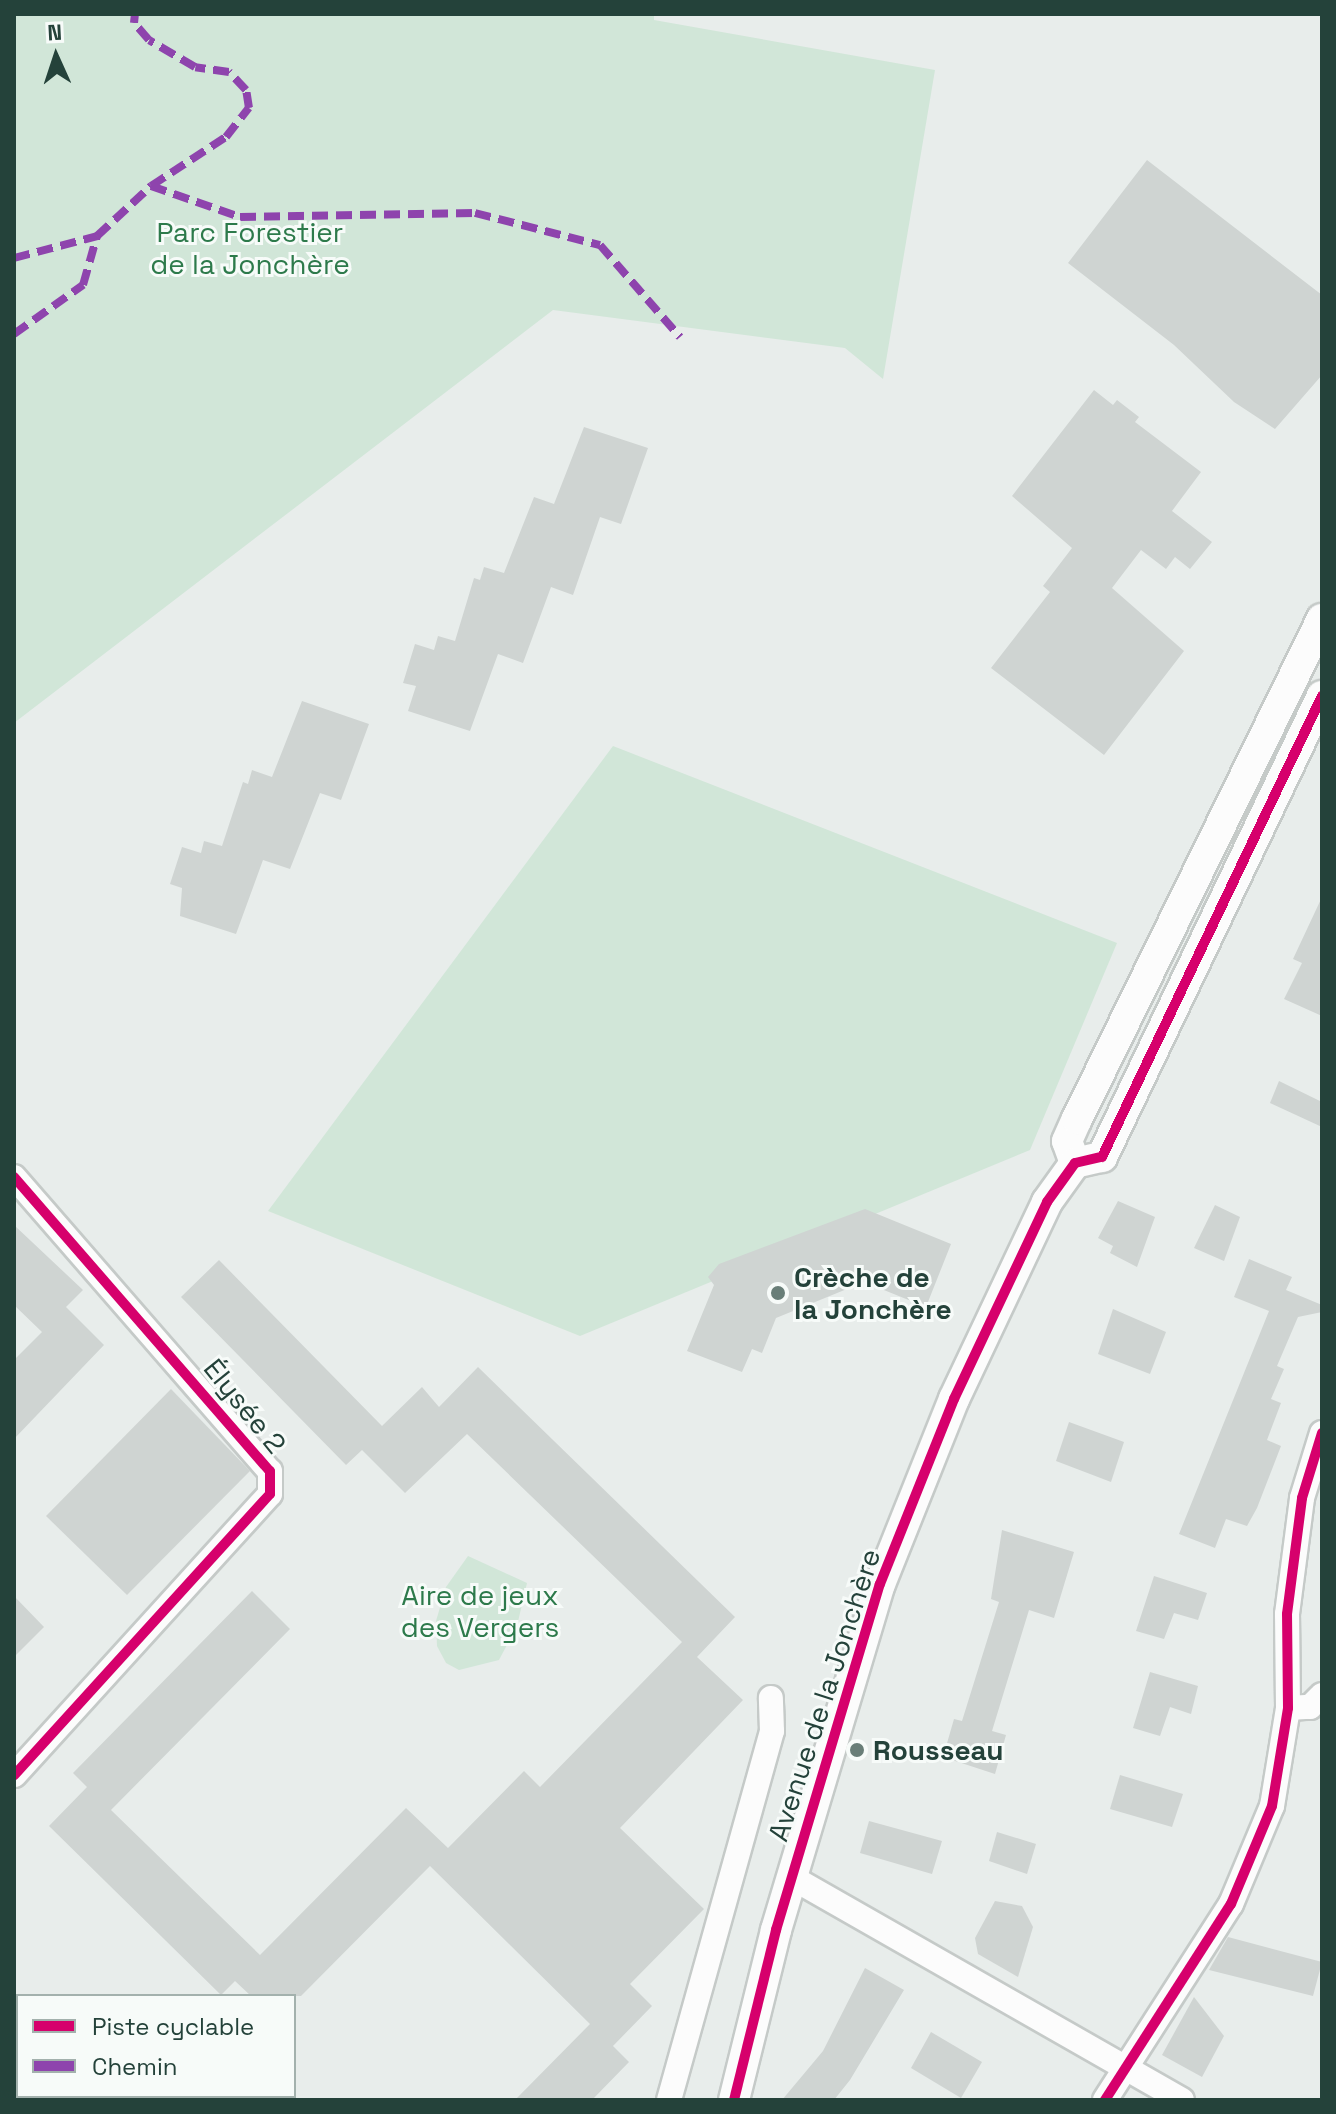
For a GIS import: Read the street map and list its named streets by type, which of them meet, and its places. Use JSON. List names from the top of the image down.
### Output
{
  "streets": {
    "street": ["Élysée 2", "Avenue de la Jonchère"]
  },
  "parks": ["Parc Forestier de la Jonchère", "Aire de jeux des Vergers"],
  "places": ["Crèche de la Jonchère", "Rousseau"],
  "legend": ["Piste cyclable", "Chemin"],
  "north": "top"
}
